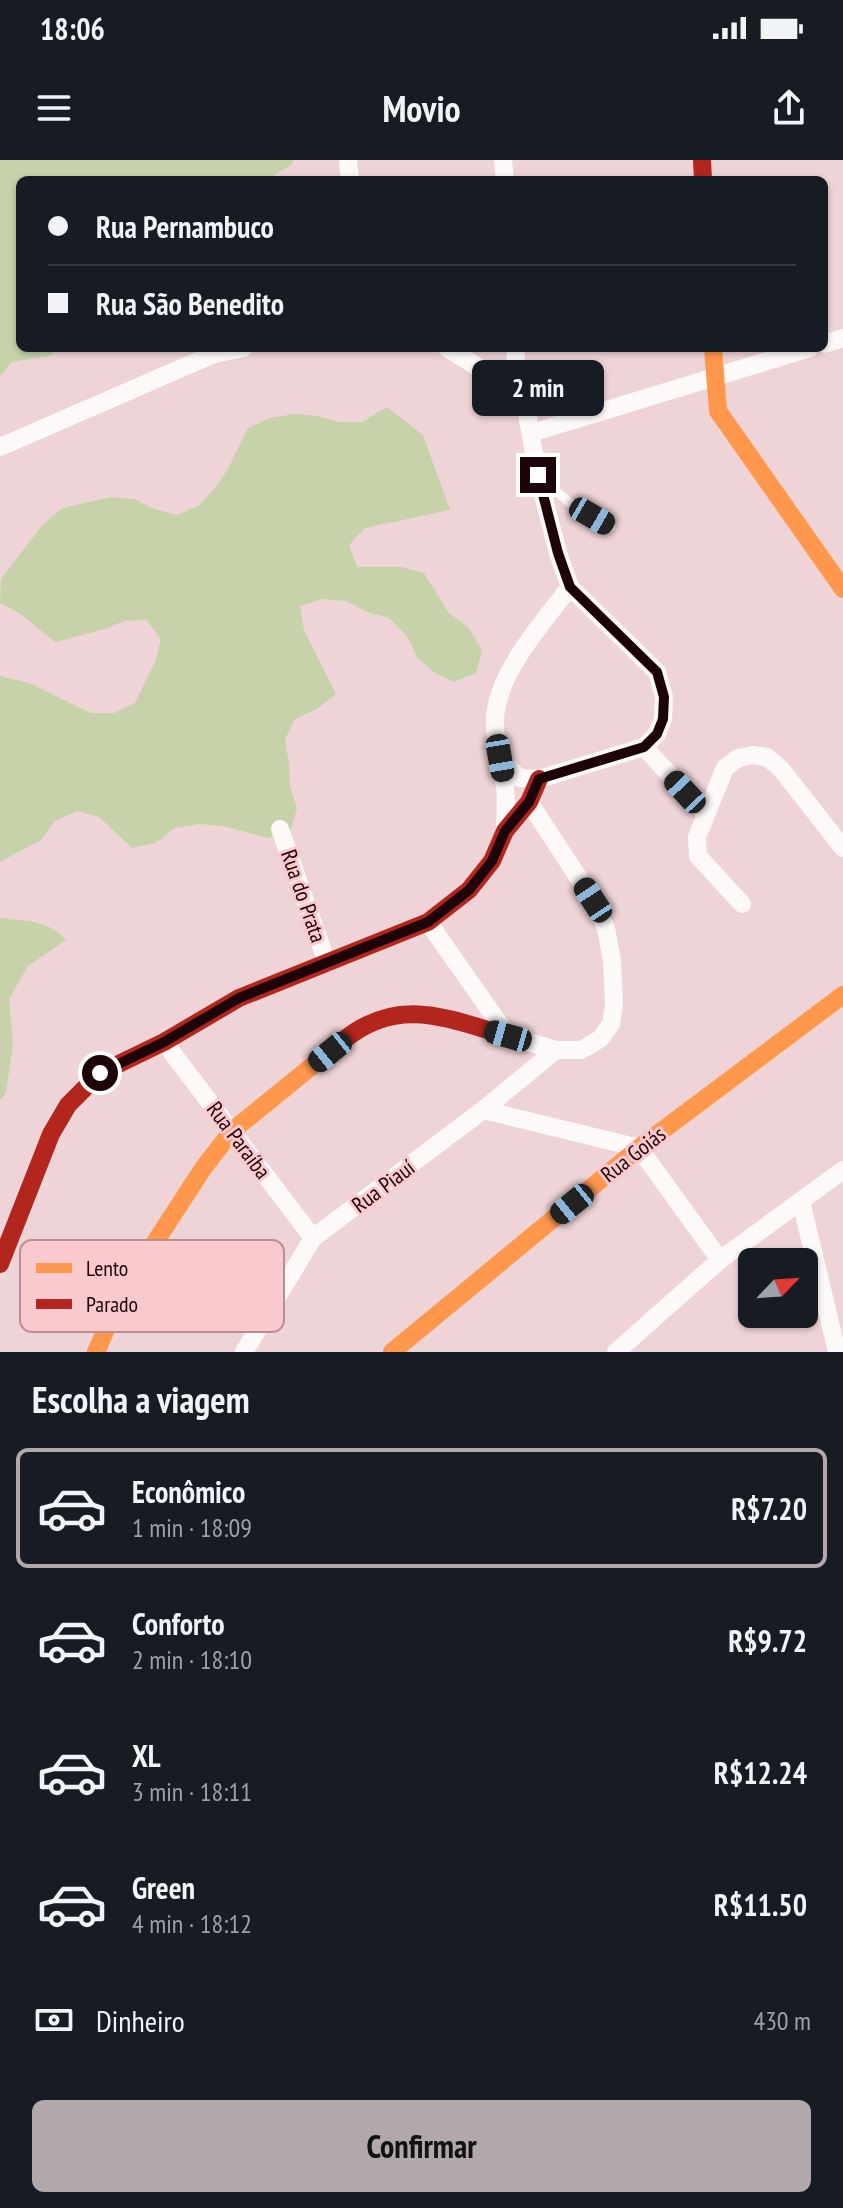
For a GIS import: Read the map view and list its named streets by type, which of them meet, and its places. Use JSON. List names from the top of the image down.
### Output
{
  "streets": {
    "street": [
      "Rua do Prata",
      "Rua Paraíba",
      "Rua Goiás",
      "Rua Piauí"
    ]
  },
  "crossings": [
    ["Rua Paraíba", "Rua Piauí"]
  ],
  "legend": ["Lento", "Parado"],
  "north": "top right",
  "page": {
    "status": "18:06",
    "header": "Movio",
    "banner": ["Rua Pernambuco", "Rua São Benedito"],
    "bubble": "2 min",
    "heading": "Escolha a viagem",
    "list": [
      {
        "name": "Econômico",
        "note": "1 min · 18:09",
        "value": "R$7.20"
      },
      {
        "name": "Conforto",
        "note": "2 min · 18:10",
        "value": "R$9.72"
      },
      {
        "name": "XL",
        "note": "3 min · 18:11",
        "value": "R$12.24"
      },
      {
        "name": "Green",
        "note": "4 min · 18:12",
        "value": "R$11.50"
      }
    ],
    "pay": ["Dinheiro", "430 m"],
    "buttons": "Confirmar"
  }
}
